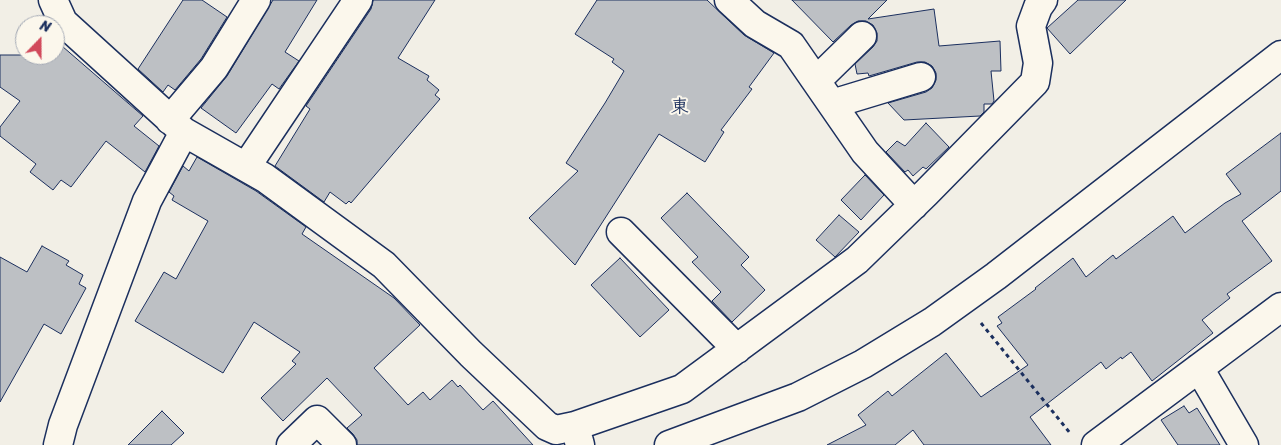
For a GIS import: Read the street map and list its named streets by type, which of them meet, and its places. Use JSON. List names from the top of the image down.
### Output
{
  "districts": ["東"],
  "north": "top"
}
